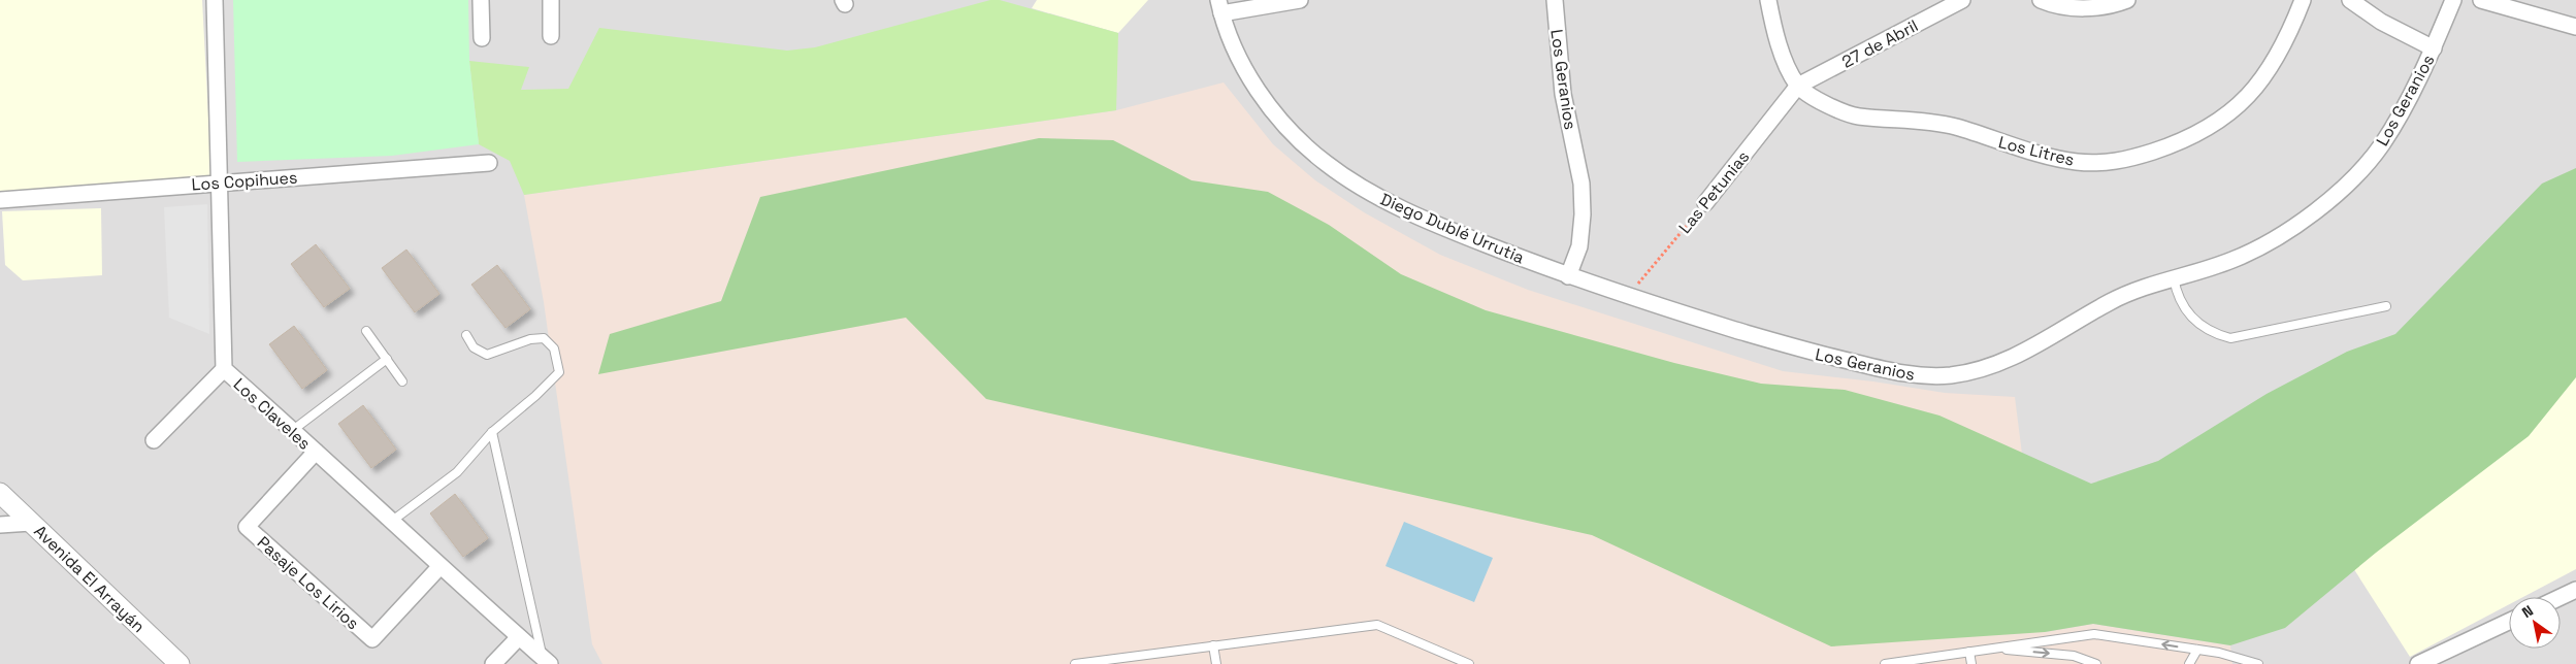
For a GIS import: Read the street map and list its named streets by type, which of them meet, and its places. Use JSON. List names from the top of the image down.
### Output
{
  "streets": {
    "street": [
      "27 de Abril",
      "Los Geranios",
      "Los Litres",
      "Los Copihues",
      "Las Petunias",
      "Diego Dublé Urrutia",
      "Los Claveles",
      "Avenida El Arrayán",
      "Pasaje Los Lirios"
    ]
  },
  "crossings": [
    ["27 de Abril", "Los Litres"],
    ["27 de Abril", "Las Petunias"],
    ["Los Geranios", "Las Petunias"],
    ["Los Geranios", "Diego Dublé Urrutia"],
    ["Los Litres", "Las Petunias"],
    ["Los Copihues", "Los Claveles"],
    ["Los Claveles", "Pasaje Los Lirios"]
  ],
  "north": "top left"
}
